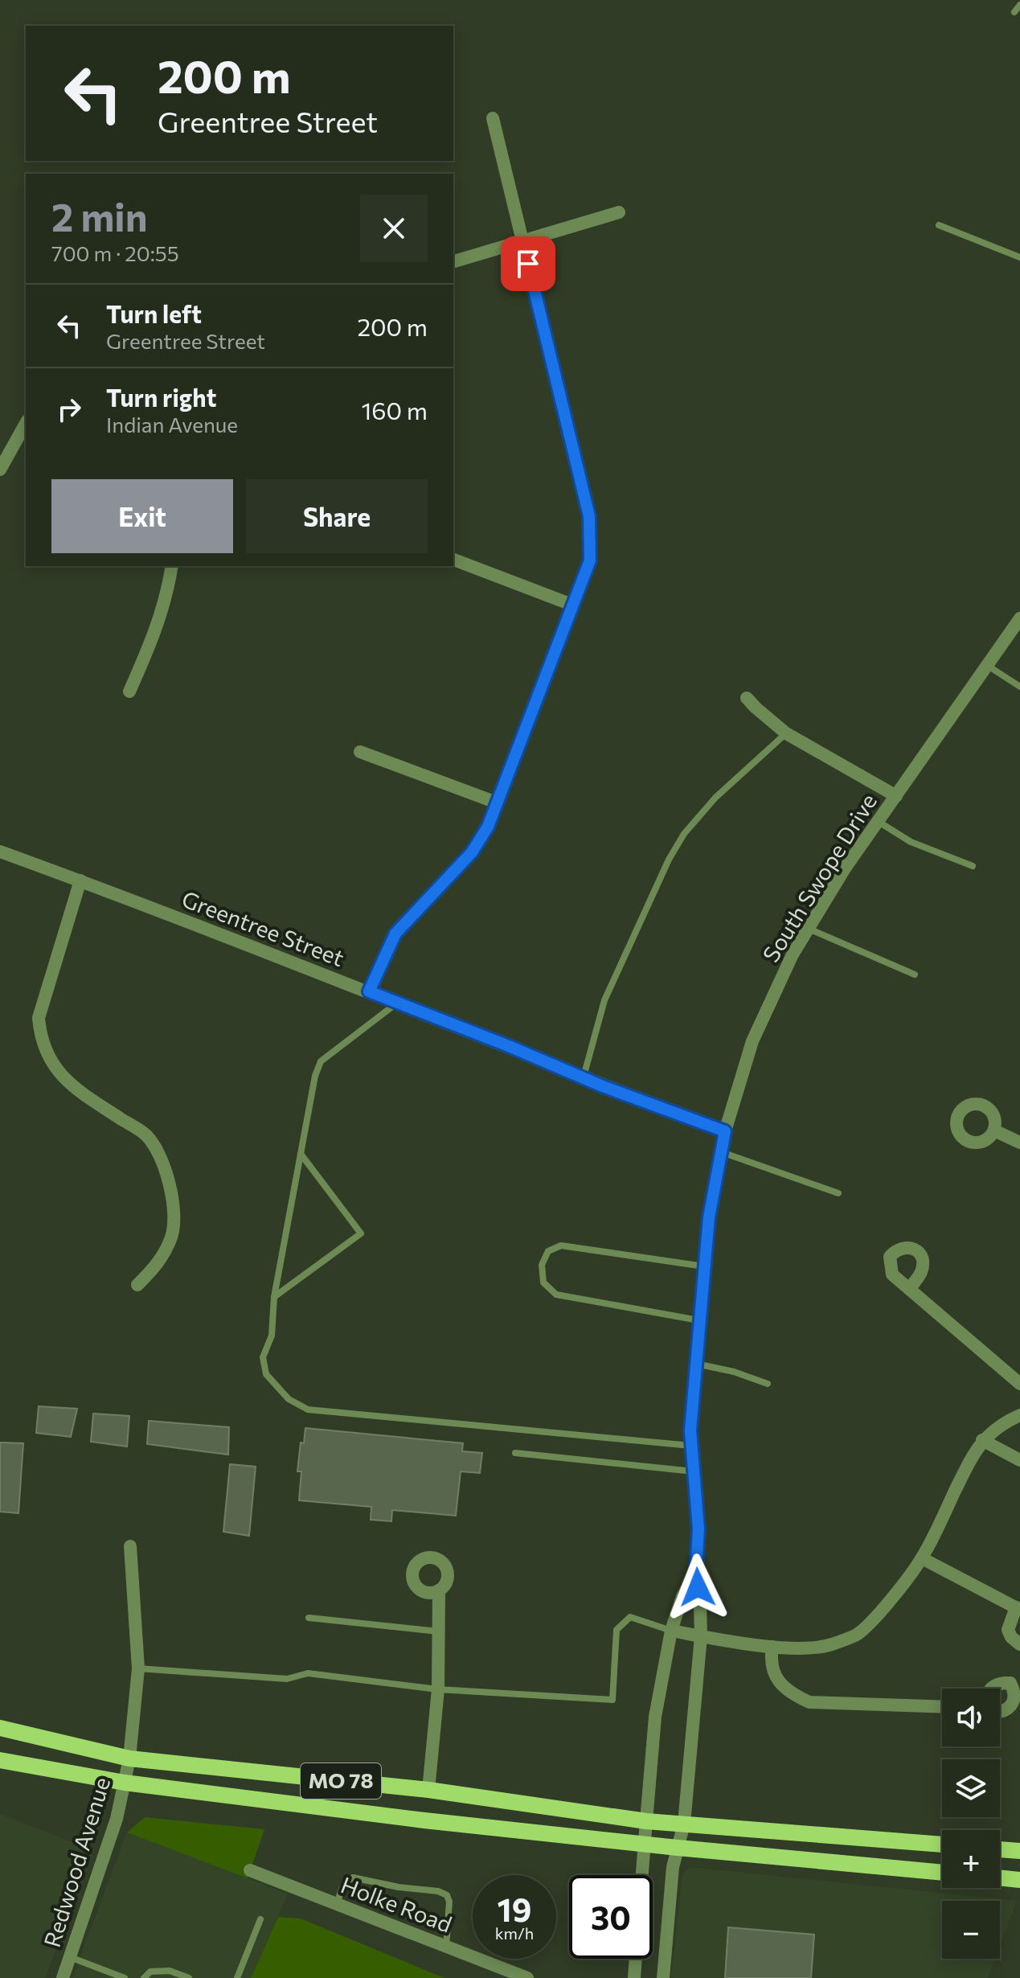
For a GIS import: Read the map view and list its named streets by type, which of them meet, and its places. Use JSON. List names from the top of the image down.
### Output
{
  "streets": {
    "main road": ["MO 78"],
    "street": [
      "South Swope Drive",
      "Greentree Street",
      "Redwood Avenue",
      "Holke Road"
    ]
  },
  "crossings": [
    ["South Swope Drive", "Greentree Street"],
    ["South Swope Drive", "MO 78"],
    ["MO 78", "Redwood Avenue"]
  ],
  "page": {
    "turn": ["200 m", "Greentree Street"],
    "heading": ["2 min", "700 m · 20:55"],
    "list": [
      {
        "name": "Turn left",
        "note": "Greentree Street",
        "value": "200 m"
      },
      {
        "name": "Turn right",
        "note": "Indian Avenue",
        "value": "160 m"
      }
    ],
    "buttons": ["Exit", "Share"],
    "map_buttons": ["+", "−"],
    "speed": "19 km/h",
    "limit": "30"
  }
}
